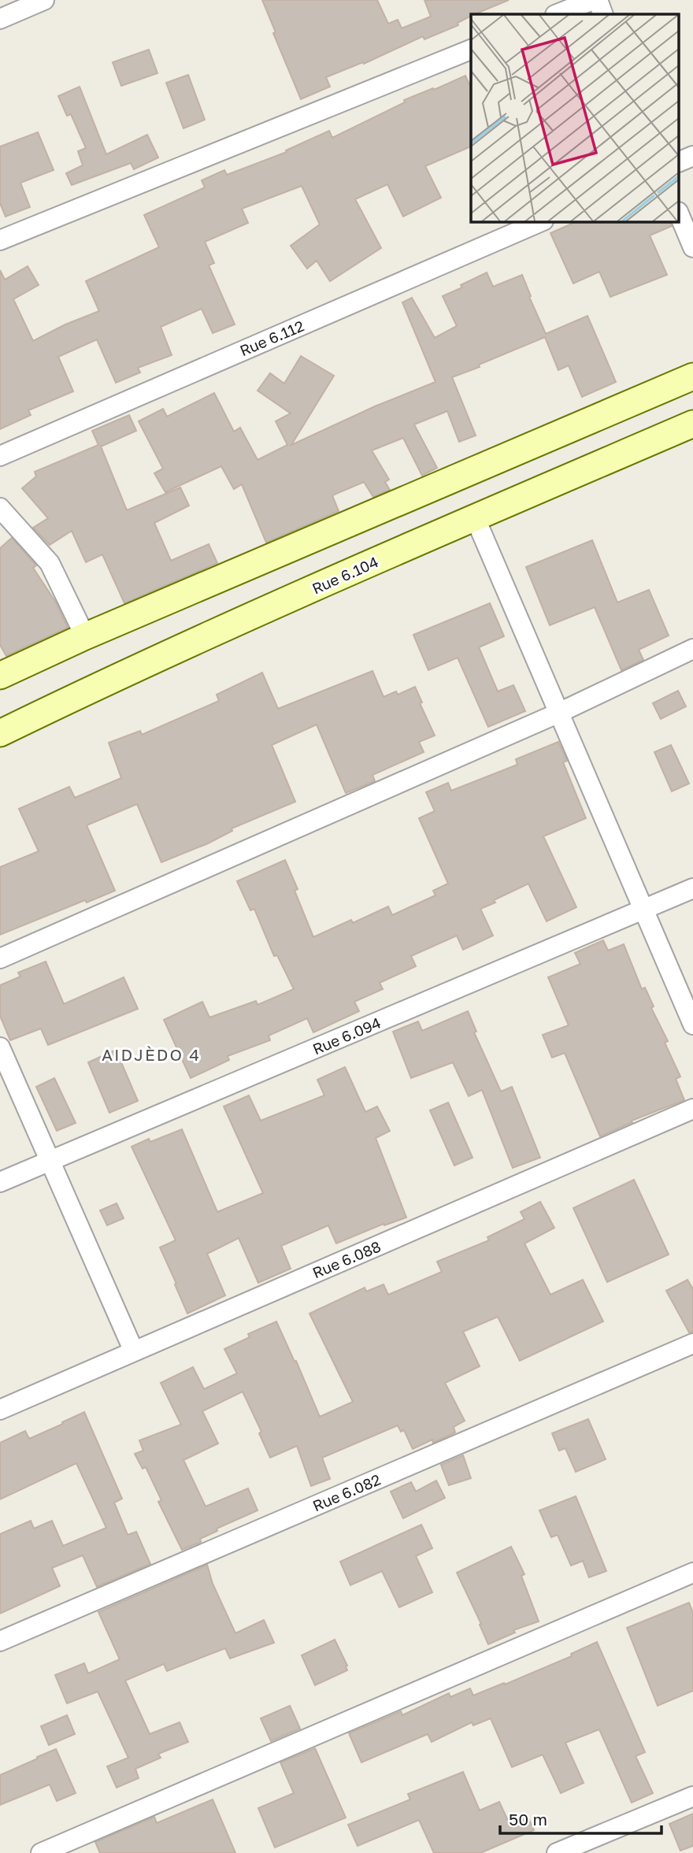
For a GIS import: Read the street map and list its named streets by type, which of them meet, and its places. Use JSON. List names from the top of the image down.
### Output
{
  "streets": {
    "street": [
      "Rue 6.112",
      "Rue 6.104",
      "Rue 6.094",
      "Rue 6.088",
      "Rue 6.082"
    ]
  },
  "districts": ["AIDJÈDO 4"],
  "scale_bar": "50 m"
}
